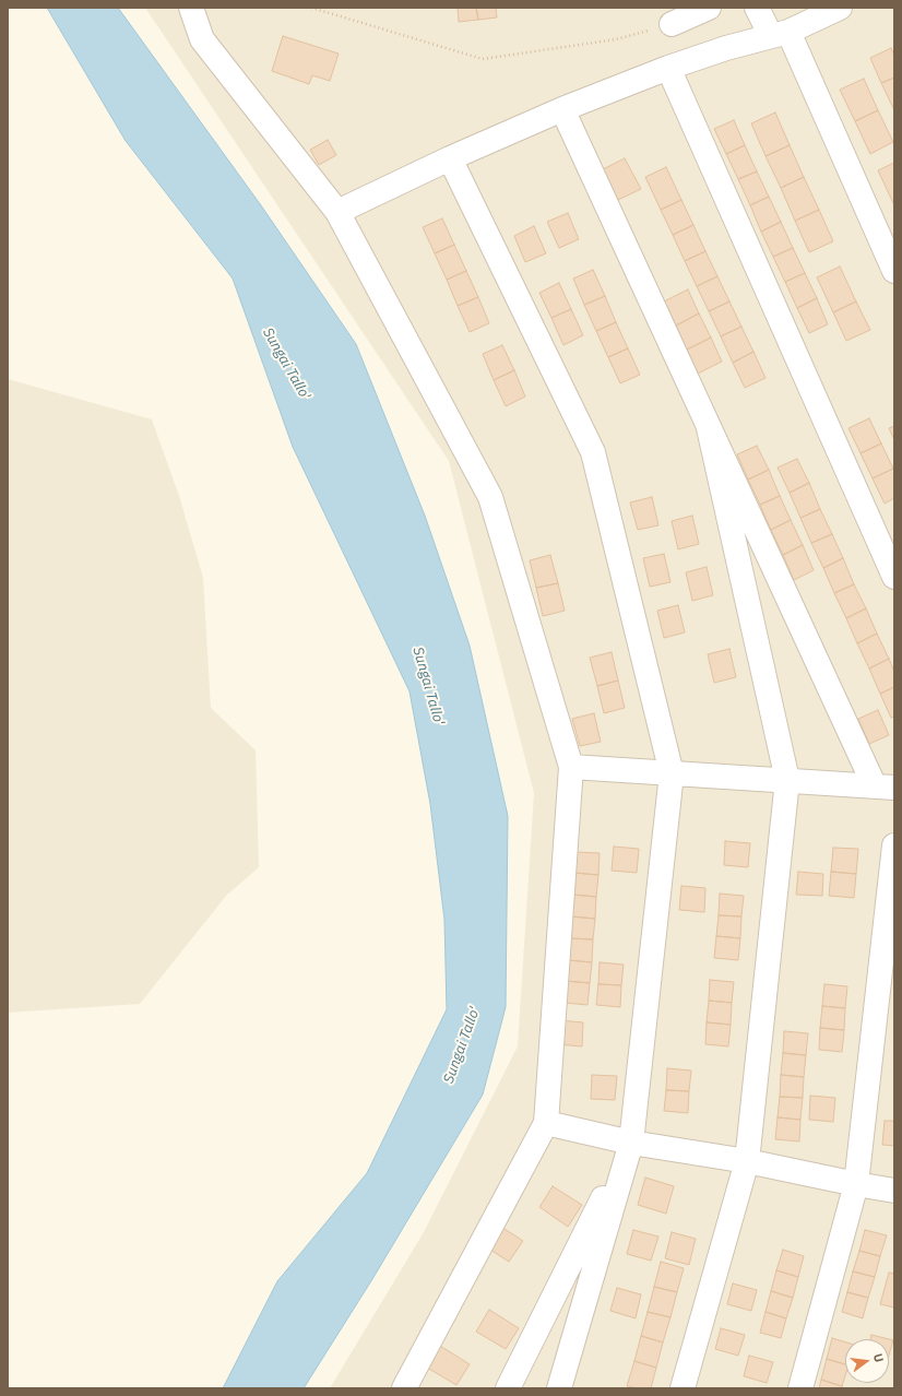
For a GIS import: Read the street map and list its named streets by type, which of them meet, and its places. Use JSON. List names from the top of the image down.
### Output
{
  "water": ["Sungai Tallo'"],
  "north": "right"
}
